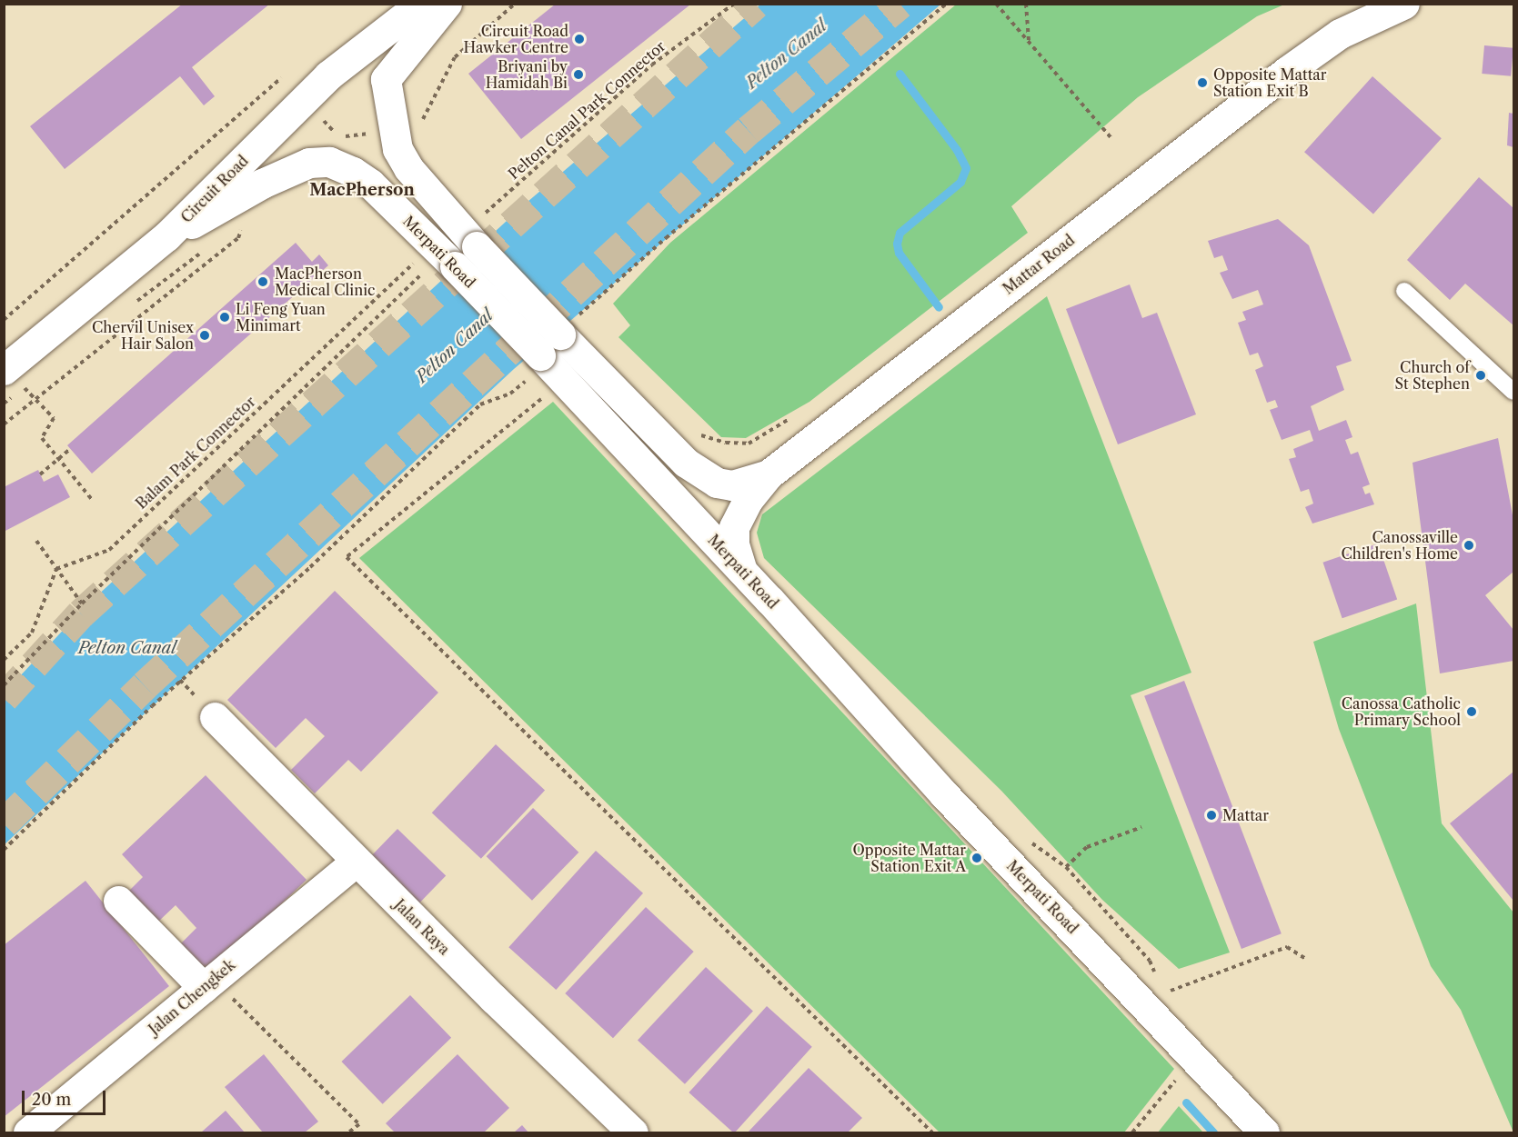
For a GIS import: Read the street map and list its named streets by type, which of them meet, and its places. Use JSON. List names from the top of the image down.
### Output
{
  "streets": {
    "street": [
      "Circuit Road",
      "Merpati Road",
      "Mattar Road",
      "Jalan Raya",
      "Jalan Chengkek"
    ],
    "path": ["Pelton Canal Park Connector", "Balam Park Connector"]
  },
  "crossings": [
    ["Circuit Road", "Merpati Road"],
    ["Merpati Road", "Mattar Road"],
    ["Jalan Raya", "Jalan Chengkek"]
  ],
  "districts": ["MacPherson"],
  "water": ["Pelton Canal"],
  "places": [
    "Circuit Road Hawker Centre",
    "Briyani by Hamidah Bi",
    "Opposite Mattar Station Exit B",
    "MacPherson Medical Clinic",
    "Li Feng Yuan Minimart",
    "Chervil Unisex Hair Salon",
    "Church of St Stephen",
    "Canossaville Children's Home",
    "Canossa Catholic Primary School",
    "Mattar",
    "Opposite Mattar Station Exit A"
  ],
  "scale_bar": "20 m"
}
